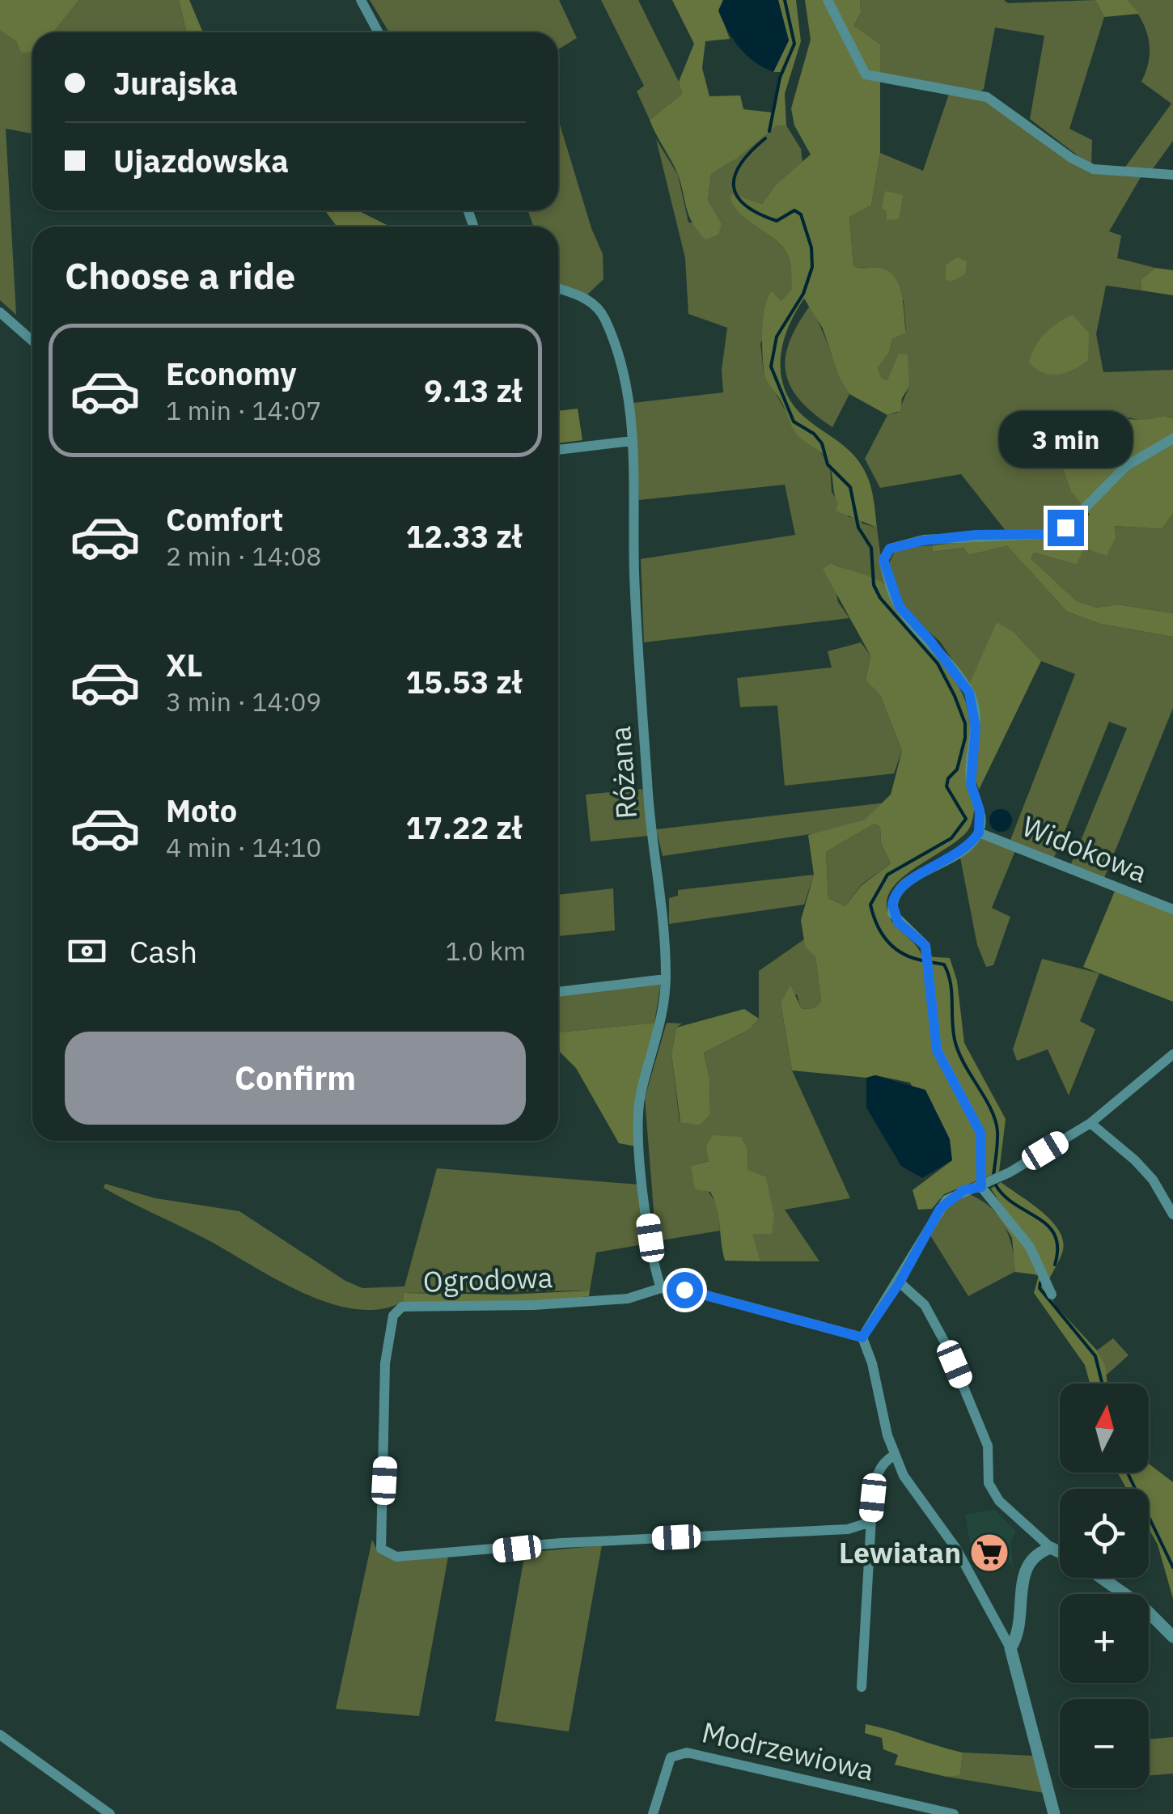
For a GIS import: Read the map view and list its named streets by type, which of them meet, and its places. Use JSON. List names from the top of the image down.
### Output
{
  "streets": {
    "street": [
      "Różana",
      "Widokowa",
      "Ogrodowa",
      "Modrzewiowa"
    ]
  },
  "crossings": [
    ["Różana", "Ogrodowa"]
  ],
  "places": {
    "supermarket": ["Lewiatan"]
  },
  "north": "top",
  "page": {
    "banner": ["Jurajska", "Ujazdowska"],
    "heading": "Choose a ride",
    "list": [
      {
        "name": "Economy",
        "note": "1 min · 14:07",
        "value": "9.13 zł"
      },
      {
        "name": "Comfort",
        "note": "2 min · 14:08",
        "value": "12.33 zł"
      },
      {
        "name": "XL",
        "note": "3 min · 14:09",
        "value": "15.53 zł"
      },
      {
        "name": "Moto",
        "note": "4 min · 14:10",
        "value": "17.22 zł"
      }
    ],
    "bubble": "3 min",
    "pay": ["Cash", "1.0 km"],
    "buttons": "Confirm",
    "map_buttons": ["+", "−"]
  }
}
